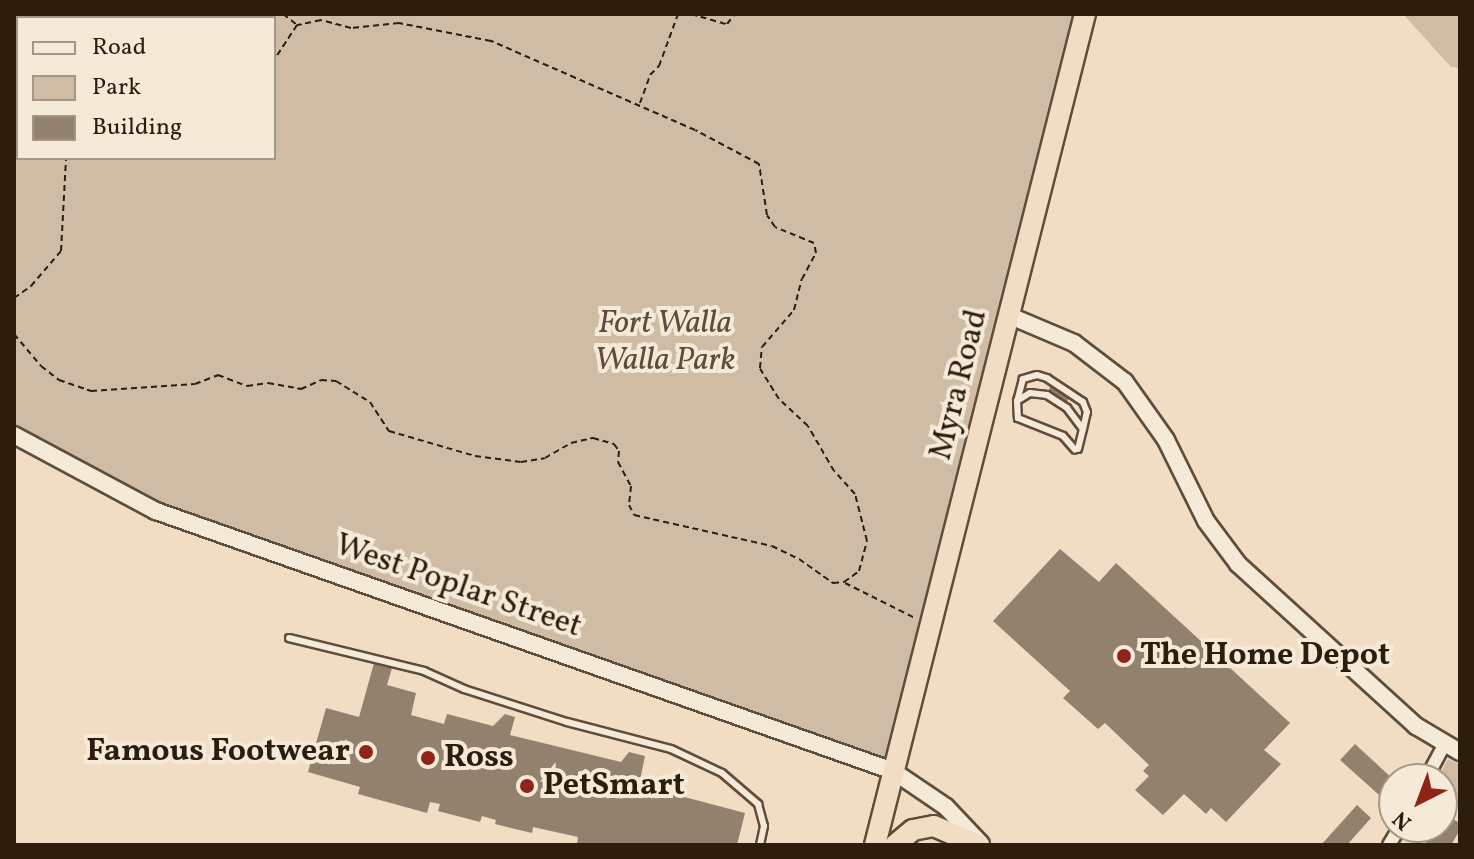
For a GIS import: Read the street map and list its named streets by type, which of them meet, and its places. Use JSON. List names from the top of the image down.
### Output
{
  "streets": {
    "highway": ["Myra Road"],
    "main road": ["West Poplar Street"]
  },
  "crossings": [
    ["Myra Road", "West Poplar Street"]
  ],
  "parks": ["Fort Walla Walla Park"],
  "places": [
    "The Home Depot",
    "Famous Footwear",
    "Ross",
    "PetSmart"
  ],
  "legend": ["Road", "Park", "Building"],
  "north": "bottom left"
}
